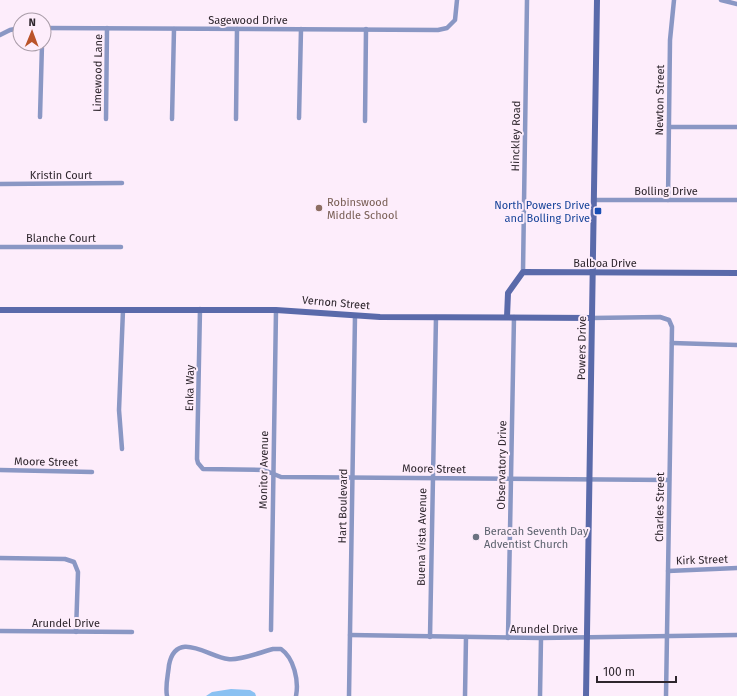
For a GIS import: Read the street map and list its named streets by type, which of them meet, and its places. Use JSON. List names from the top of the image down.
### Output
{
  "streets": {
    "street": [
      "Sagewood Drive",
      "Limewood Lane",
      "Newton Street",
      "Hinckley Road",
      "Kristin Court",
      "Bolling Drive",
      "Blanche Court",
      "Balboa Drive",
      "Vernon Street",
      "Powers Drive",
      "Enka Way",
      "Moore Street",
      "Observatory Drive",
      "Monitor Avenue",
      "Hart Boulevard",
      "Charles Street",
      "Buena Vista Avenue",
      "Kirk Street",
      "Arundel Drive"
    ]
  },
  "crossings": [
    ["Sagewood Drive", "Limewood Lane"],
    ["Newton Street", "Bolling Drive"],
    ["Hinckley Road", "Balboa Drive"],
    ["Bolling Drive", "Powers Drive"],
    ["Balboa Drive", "Powers Drive"],
    ["Vernon Street", "Powers Drive"],
    ["Vernon Street", "Enka Way"],
    ["Vernon Street", "Observatory Drive"],
    ["Vernon Street", "Monitor Avenue"],
    ["Vernon Street", "Hart Boulevard"],
    ["Vernon Street", "Charles Street"],
    ["Vernon Street", "Buena Vista Avenue"],
    ["Powers Drive", "Moore Street"],
    ["Powers Drive", "Arundel Drive"],
    ["Enka Way", "Moore Street"],
    ["Moore Street", "Observatory Drive"],
    ["Moore Street", "Monitor Avenue"],
    ["Moore Street", "Hart Boulevard"],
    ["Moore Street", "Charles Street"],
    ["Moore Street", "Buena Vista Avenue"],
    ["Observatory Drive", "Arundel Drive"],
    ["Hart Boulevard", "Arundel Drive"],
    ["Charles Street", "Kirk Street"],
    ["Charles Street", "Arundel Drive"],
    ["Buena Vista Avenue", "Arundel Drive"]
  ],
  "places": {
    "other": ["Robinswood Middle School", "Beracah Seventh Day Adventist Church"],
    "transit": ["North Powers Drive and Bolling Drive"]
  },
  "scale_bar": "100 m",
  "north": "top"
}
